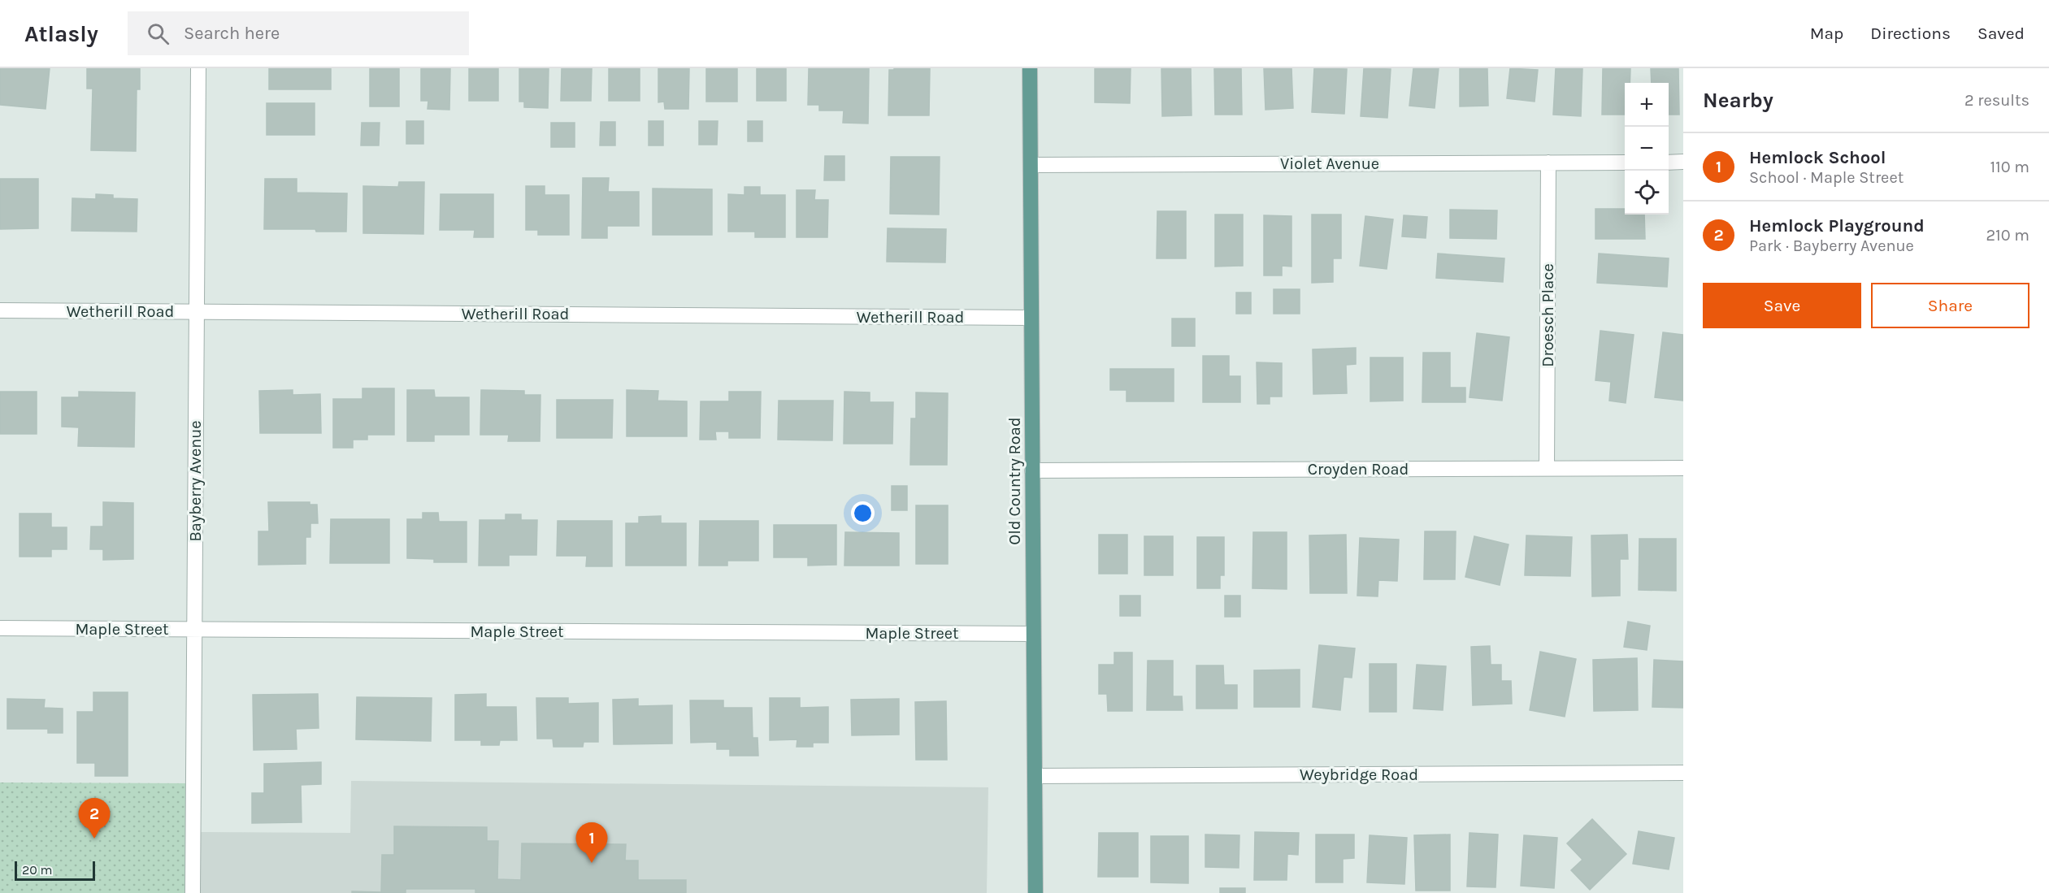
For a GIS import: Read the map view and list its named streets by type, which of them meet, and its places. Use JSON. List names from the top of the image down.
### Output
{
  "streets": {
    "main road": ["Old Country Road"],
    "street": [
      "Violet Avenue",
      "Wetherill Road",
      "Droesch Place",
      "Croyden Road",
      "Bayberry Avenue",
      "Maple Street",
      "Weybridge Road"
    ]
  },
  "crossings": [
    ["Violet Avenue", "Droesch Place"],
    ["Violet Avenue", "Old Country Road"],
    ["Wetherill Road", "Bayberry Avenue"],
    ["Wetherill Road", "Old Country Road"],
    ["Droesch Place", "Croyden Road"],
    ["Croyden Road", "Old Country Road"],
    ["Bayberry Avenue", "Maple Street"],
    ["Old Country Road", "Maple Street"],
    ["Old Country Road", "Weybridge Road"]
  ],
  "scale_bar": "20 m",
  "page": {
    "header": "Atlasly",
    "search": "Search here",
    "nav": ["Map", "Directions", "Saved"],
    "heading": ["Nearby", "2 results"],
    "map_buttons": ["+", "−"],
    "list": [
      {
        "mark": "1",
        "name": "Hemlock School",
        "note": "School · Maple Street",
        "value": "110 m"
      },
      {
        "mark": "2",
        "name": "Hemlock Playground",
        "note": "Park · Bayberry Avenue",
        "value": "210 m"
      }
    ],
    "buttons": ["Save", "Share"],
    "pins": ["2", "1"],
    "scale": "20 m"
  }
}
